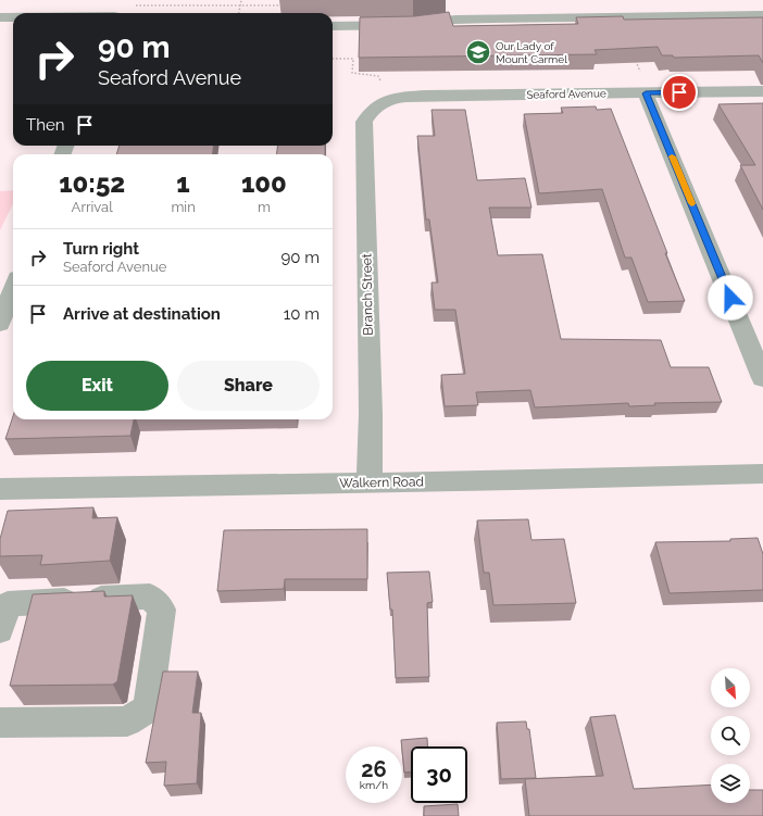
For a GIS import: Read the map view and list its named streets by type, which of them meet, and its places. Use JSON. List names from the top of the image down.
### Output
{
  "streets": {
    "street": ["Seaford Avenue", "Branch Street", "Walkern Road"]
  },
  "crossings": [
    ["Seaford Avenue", "Branch Street"],
    ["Branch Street", "Walkern Road"]
  ],
  "places": {
    "school or university": ["Our Lady of Mount Carmel"]
  },
  "north": "bottom right",
  "page": {
    "turn": ["90 m", "Seaford Avenue"],
    "then": "Then",
    "eta": [
      "10:52",
      "Arrival",
      "1",
      "min",
      "100",
      "m"
    ],
    "list": [
      {
        "name": "Turn right",
        "note": "Seaford Avenue",
        "value": "90 m"
      },
      {
        "name": "Arrive at destination",
        "value": "10 m"
      }
    ],
    "buttons": ["Exit", "Share"],
    "speed": "26 km/h",
    "limit": "30"
  }
}
